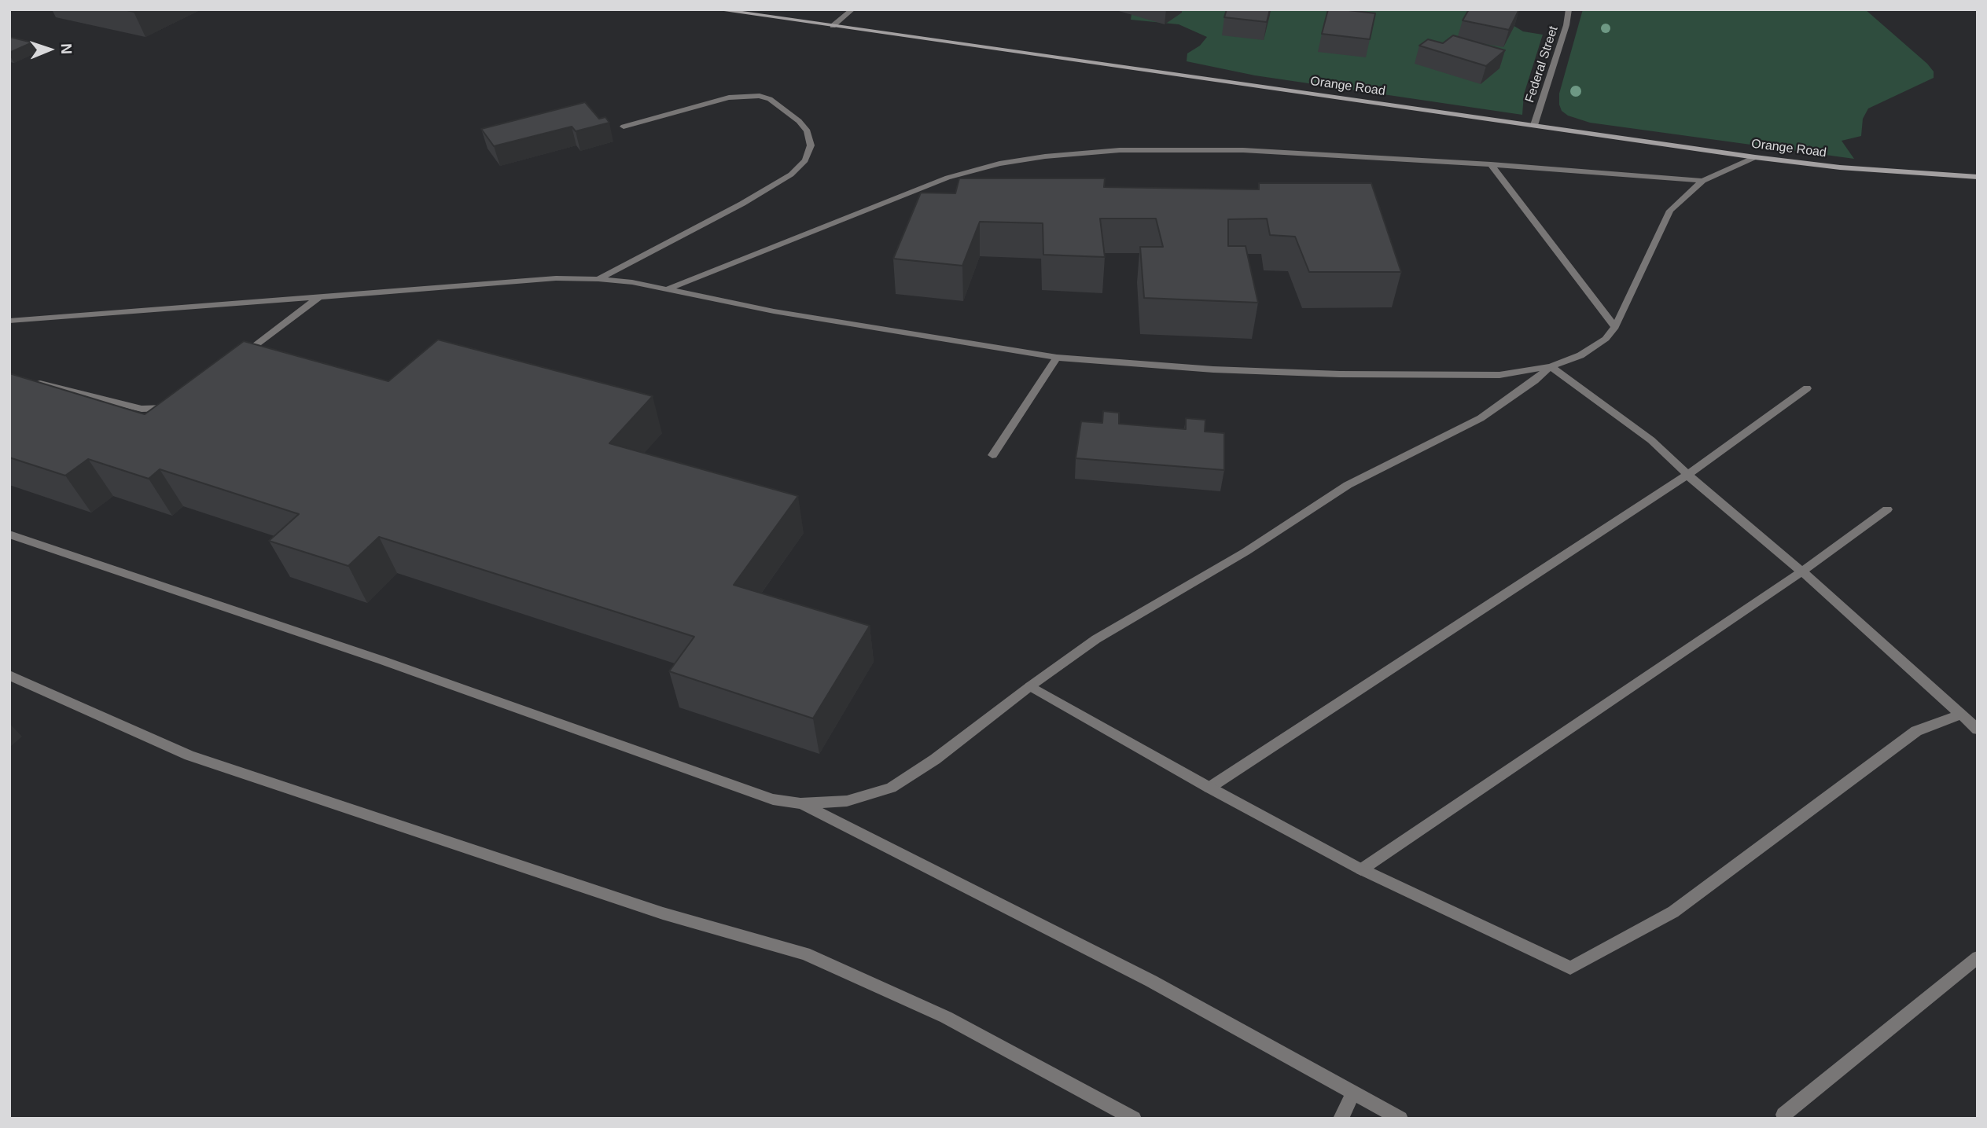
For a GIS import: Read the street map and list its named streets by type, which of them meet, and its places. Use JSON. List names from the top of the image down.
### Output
{
  "streets": {
    "main road": ["Orange Road"],
    "street": ["Federal Street"]
  },
  "crossings": [
    ["Federal Street", "Orange Road"]
  ],
  "north": "right"
}
